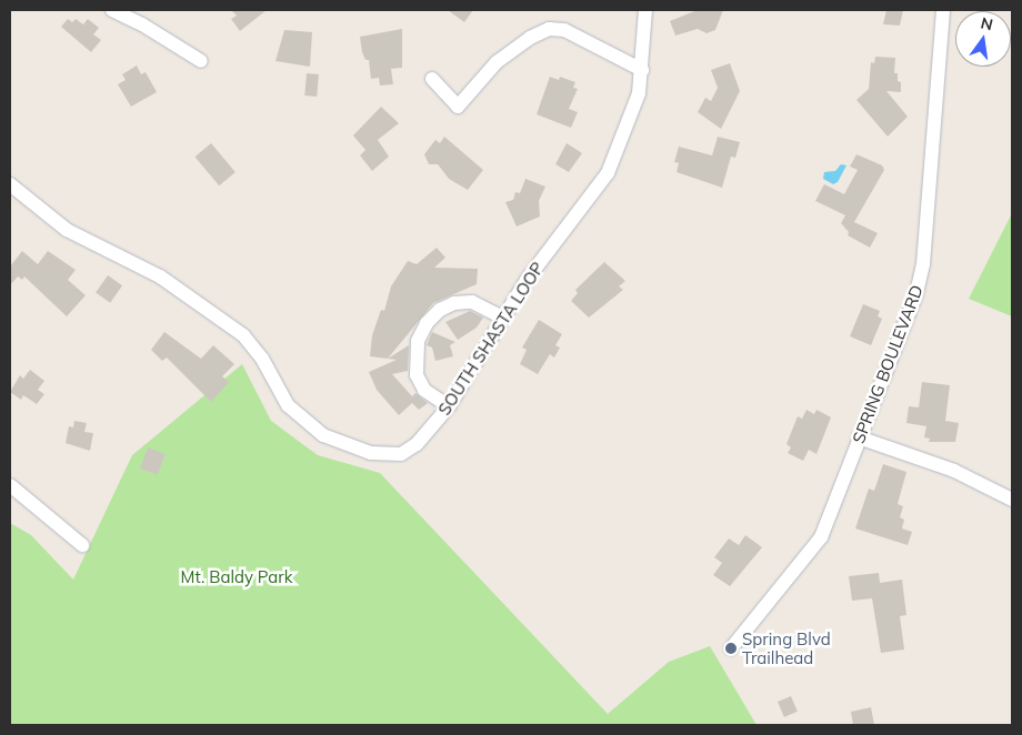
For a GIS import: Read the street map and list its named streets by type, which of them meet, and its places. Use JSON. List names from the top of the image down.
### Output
{
  "streets": {
    "street": ["SOUTH SHASTA LOOP", "SPRING BOULEVARD"]
  },
  "parks": ["Mt. Baldy Park"],
  "places": ["Spring Blvd Trailhead"],
  "north": "top"
}
